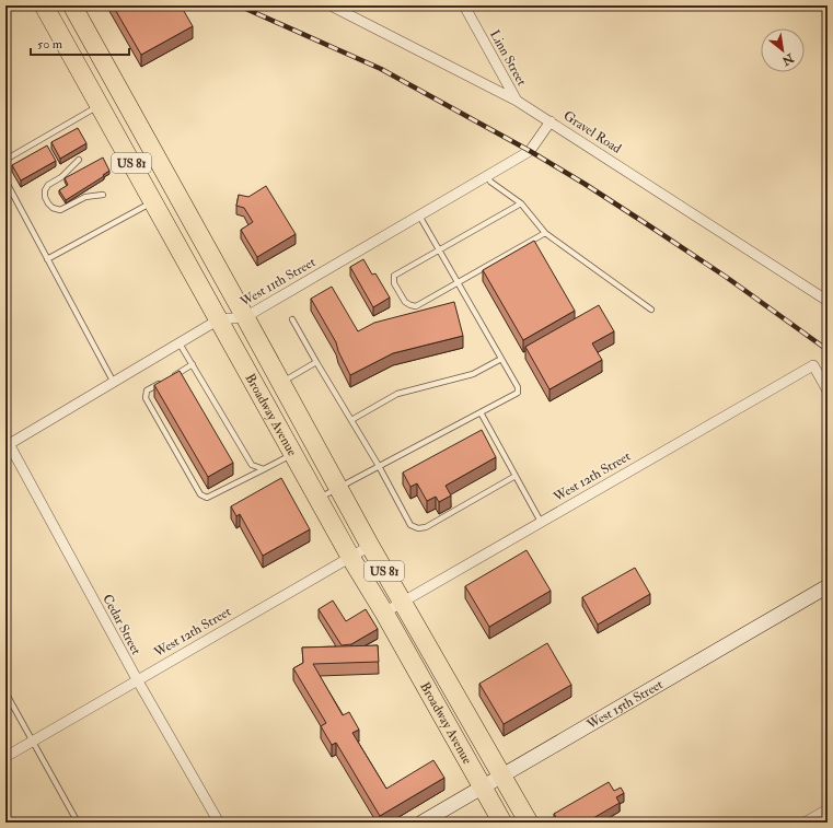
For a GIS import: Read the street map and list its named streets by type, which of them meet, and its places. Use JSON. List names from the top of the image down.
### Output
{
  "streets": {
    "highway": ["US 81", "Broadway Avenue"],
    "street": [
      "Linn Street",
      "Gravel Road",
      "West 11th Street",
      "West 12th Street",
      "Cedar Street",
      "West 15th Street"
    ]
  },
  "crossings": [
    ["Linn Street", "Gravel Road"],
    ["Gravel Road", "West 11th Street"],
    ["West 11th Street", "Broadway Avenue"],
    ["West 11th Street", "Cedar Street"],
    ["Broadway Avenue", "West 12th Street"],
    ["Broadway Avenue", "West 15th Street"],
    ["West 12th Street", "Cedar Street"]
  ],
  "scale_bar": "50 m",
  "north": "bottom right"
}
